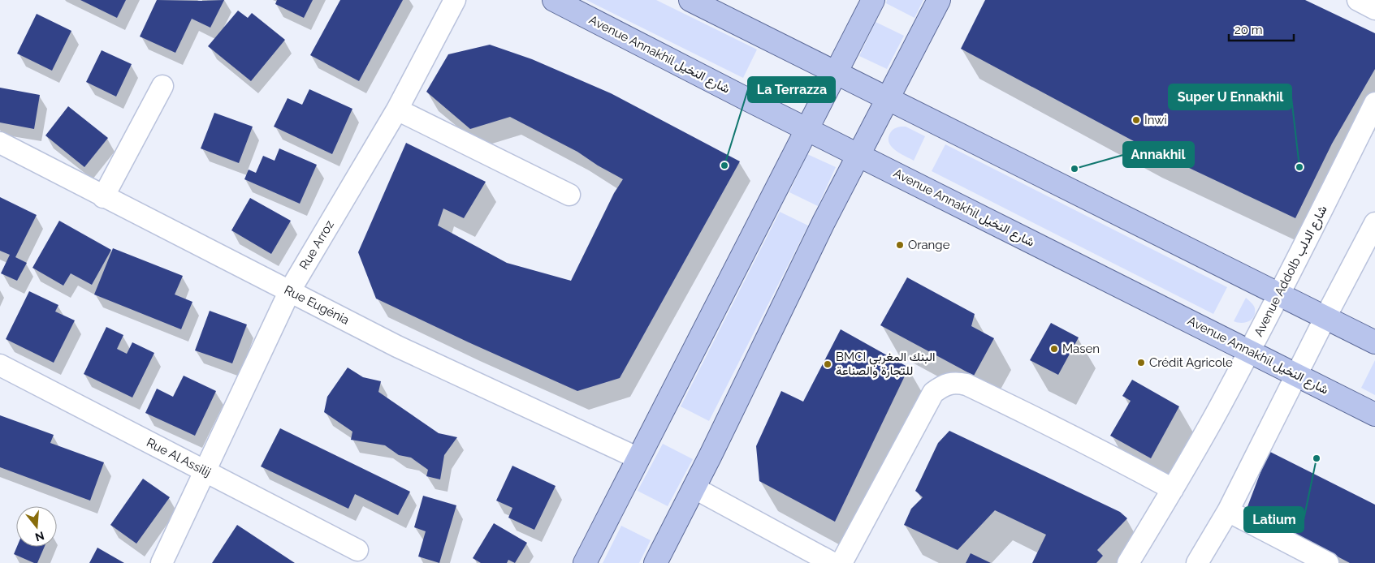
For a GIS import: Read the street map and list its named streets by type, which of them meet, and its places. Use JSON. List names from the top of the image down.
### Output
{
  "streets": {
    "main road": ["Avenue Annakhil شارع النخيل"],
    "street": [
      "Rue Arroz",
      "Avenue Addolb شارع الدلب",
      "Rue Eugénia",
      "Rue Al Assilij"
    ]
  },
  "crossings": [
    ["Avenue Annakhil شارع النخيل", "Avenue Addolb شارع الدلب"],
    ["Rue Arroz", "Rue Eugénia"],
    ["Rue Arroz", "Rue Al Assilij"]
  ],
  "places": [
    "Inwi",
    "La Terrazza",
    "Super U Ennakhil",
    "Annakhil",
    "Orange",
    "Masen",
    "Crédit Agricole",
    "BMCI البنك المغربي للتجارة والصناعة",
    "Latium"
  ],
  "scale_bar": "20 m",
  "north": "bottom"
}
